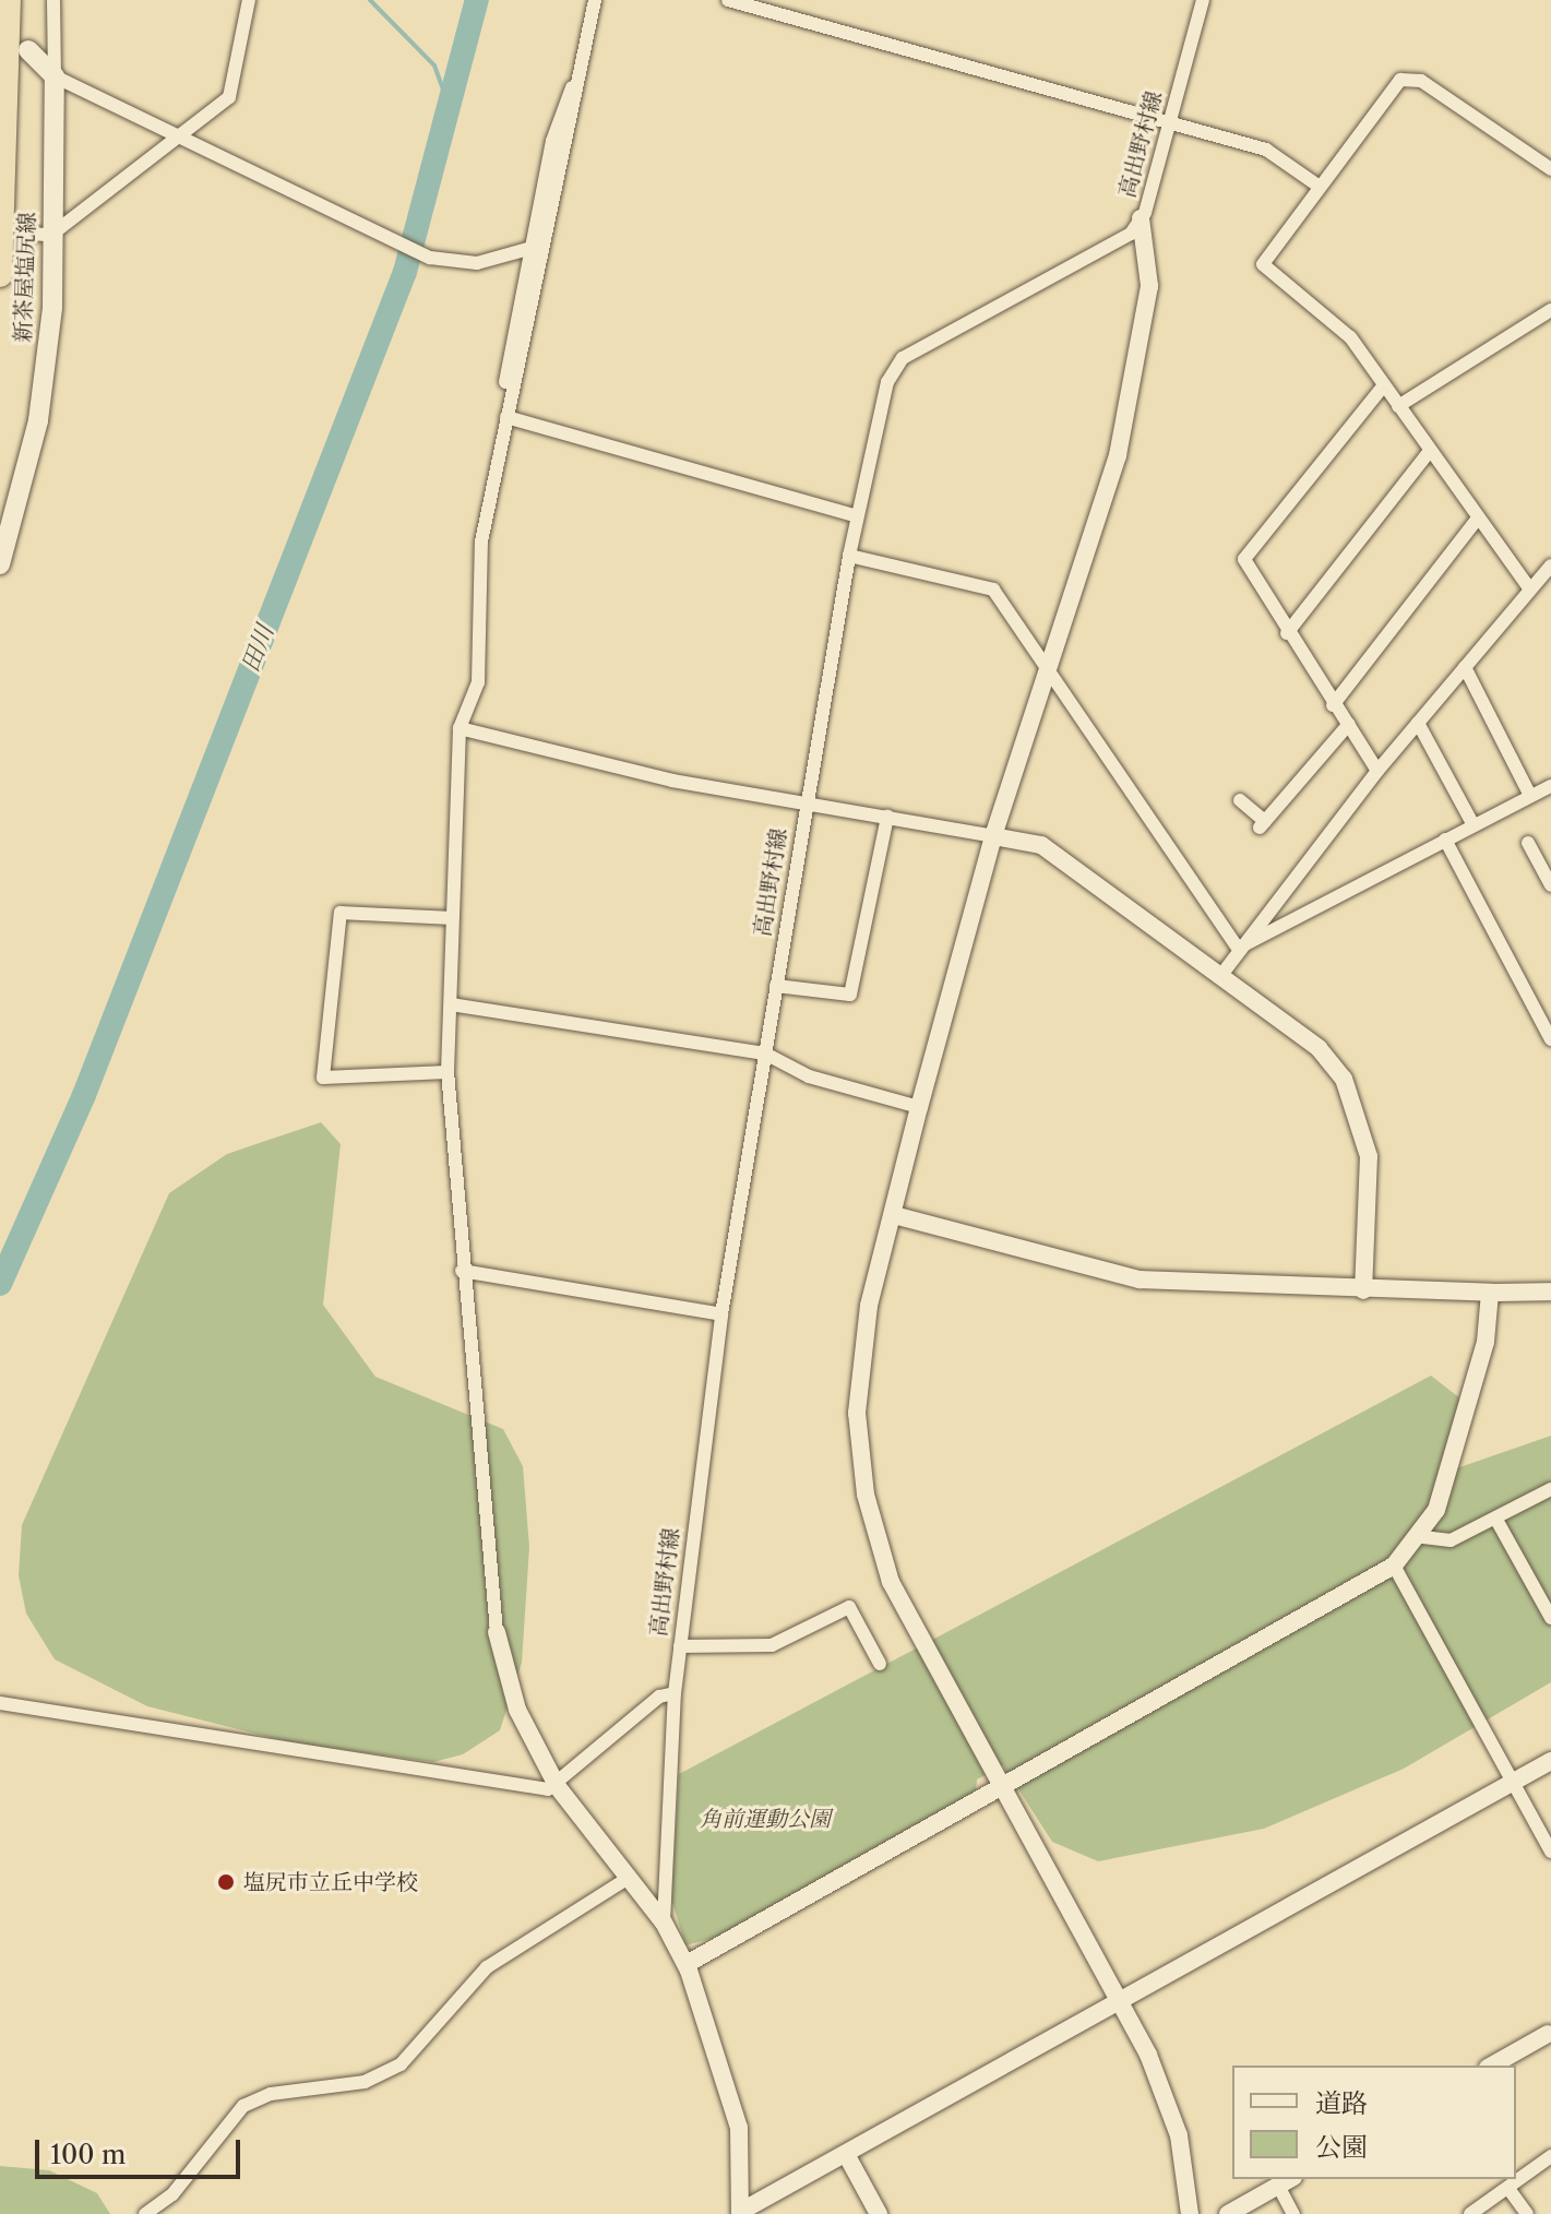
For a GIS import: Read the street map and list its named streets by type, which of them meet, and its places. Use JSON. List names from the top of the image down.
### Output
{
  "streets": {
    "main road": ["新茶屋塩尻線"],
    "street": ["高出野村線"]
  },
  "water": ["田川"],
  "parks": ["角前運動公園"],
  "places": ["塩尻市立丘中学校"],
  "legend": ["道路", "公園"],
  "scale_bar": "100 m"
}
